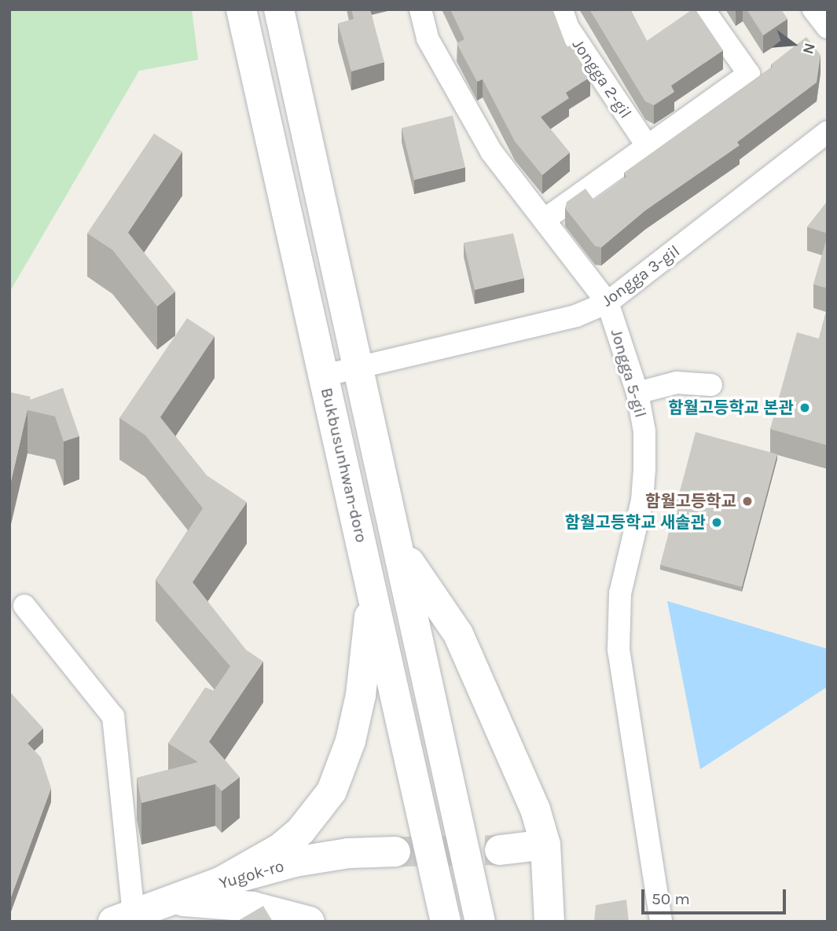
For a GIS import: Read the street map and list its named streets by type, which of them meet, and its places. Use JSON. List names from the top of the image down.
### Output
{
  "streets": {
    "main road": ["Bukbusunhwan-doro", "Yugok-ro"],
    "street": ["Jongga 2-gil", "Jongga 3-gil", "Jongga 5-gil"]
  },
  "crossings": [
    ["Jongga 3-gil", "Jongga 5-gil"],
    ["Jongga 3-gil", "Bukbusunhwan-doro"]
  ],
  "places": ["함월고등학교 본관", "함월고등학교", "함월고등학교 새솔관"],
  "scale_bar": "50 m",
  "north": "right"
}
